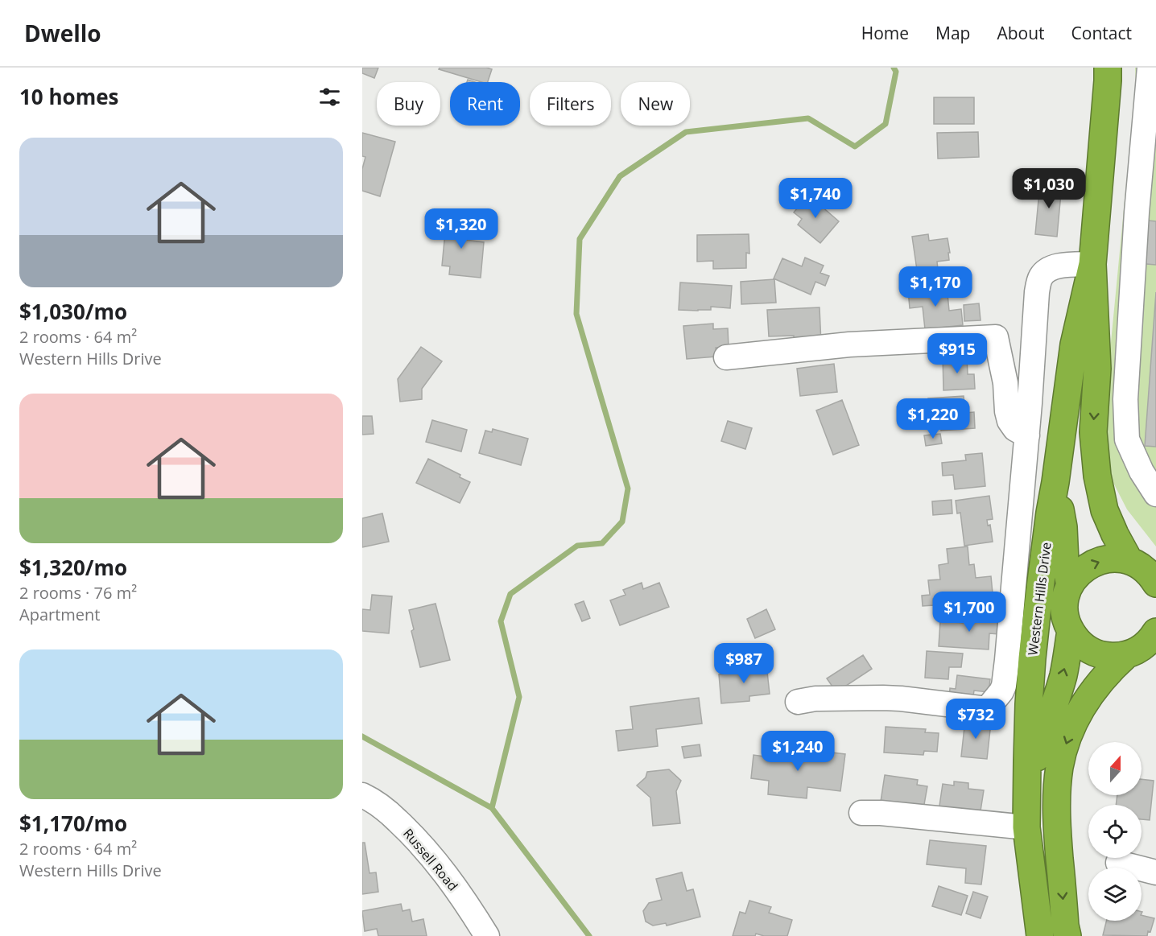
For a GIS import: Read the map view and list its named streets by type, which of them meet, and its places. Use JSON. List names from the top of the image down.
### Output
{
  "streets": {
    "highway": ["Western Hills Drive"],
    "street": ["Russell Road"]
  },
  "north": "top",
  "page": {
    "header": "Dwello",
    "nav": [
      "Home",
      "Map",
      "About",
      "Contact"
    ],
    "heading": "10 homes",
    "chip": [
      "Buy",
      "Rent",
      "Filters",
      "New"
    ],
    "list": [
      {
        "name": "$1,030/mo",
        "note": "2 rooms · 64 m² · Western Hills Drive"
      },
      {
        "name": "$1,320/mo",
        "note": "2 rooms · 76 m² · Apartment"
      },
      {
        "name": "$1,170/mo",
        "note": "2 rooms · 64 m² · Western Hills Drive"
      }
    ],
    "price": [
      "$1,030",
      "$1,740",
      "$1,320",
      "$1,170",
      "$915",
      "$1,220",
      "$1,700",
      "$987",
      "$732",
      "$1,240"
    ]
  }
}
